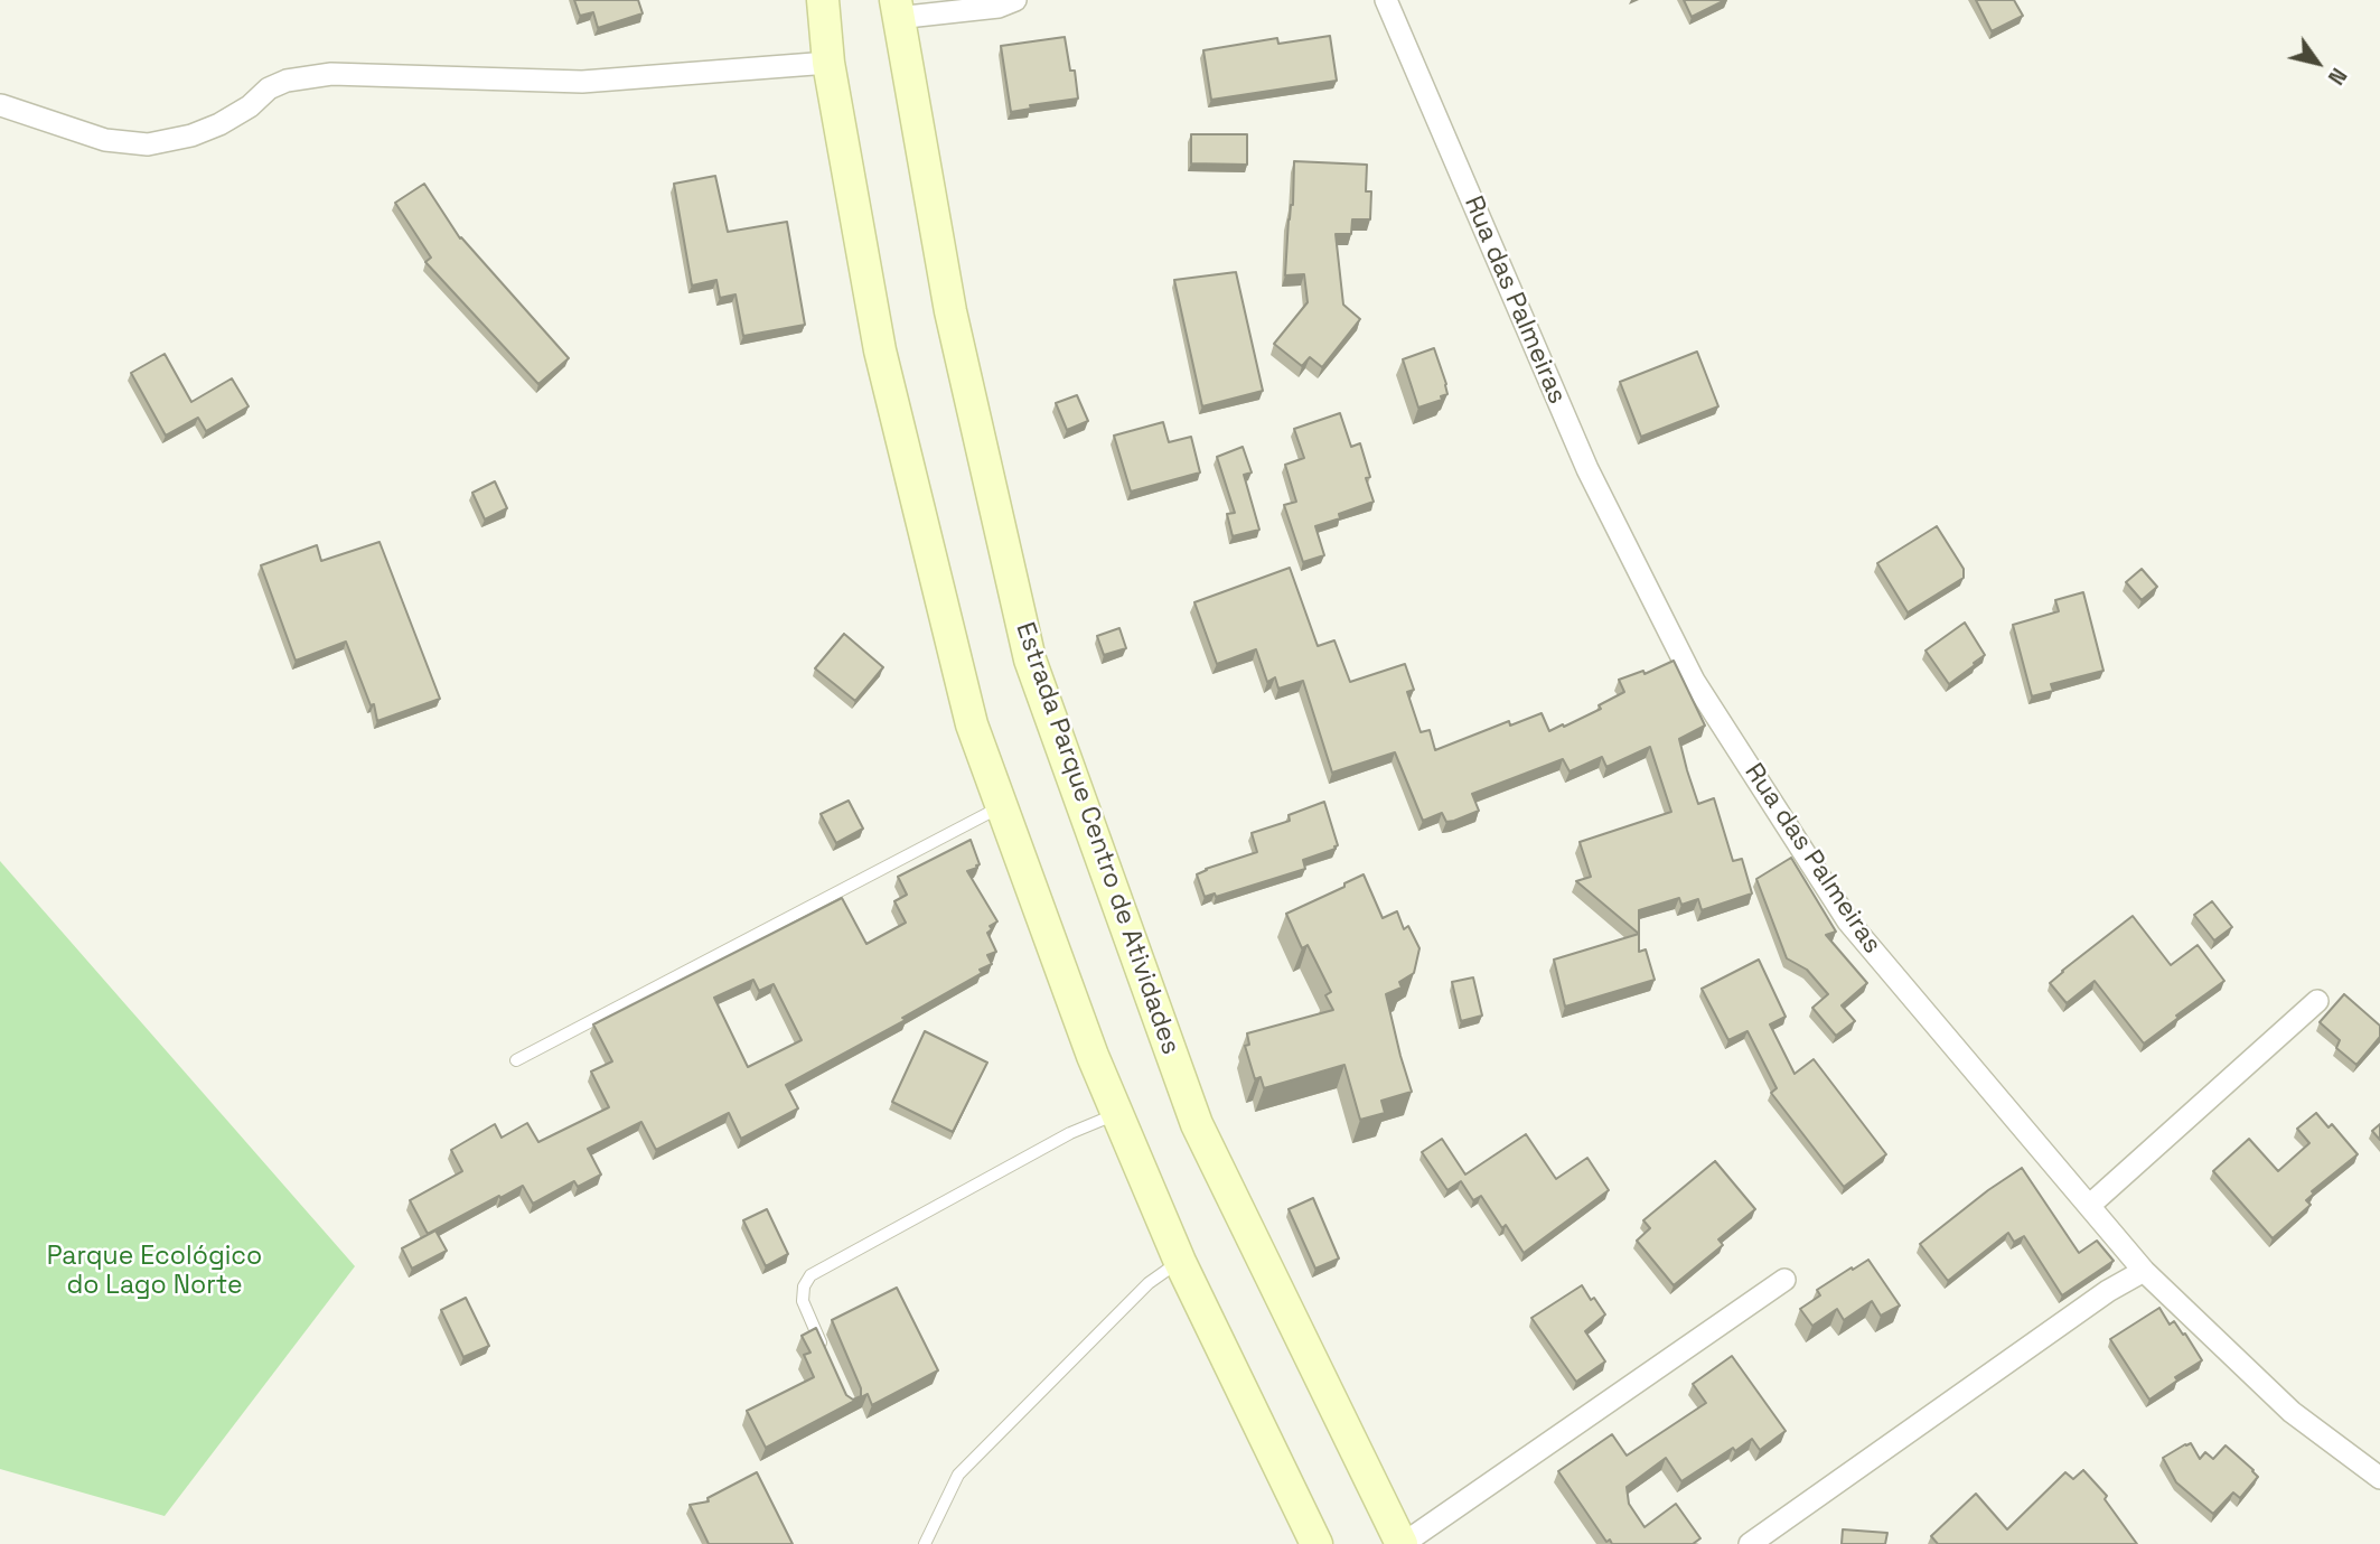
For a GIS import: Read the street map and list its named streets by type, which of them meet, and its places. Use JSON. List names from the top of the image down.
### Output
{
  "streets": {
    "main road": ["Estrada Parque Centro de Atividades"],
    "street": ["Rua das Palmeiras"]
  },
  "parks": ["Parque Ecológico do Lago Norte"],
  "north": "bottom right"
}
